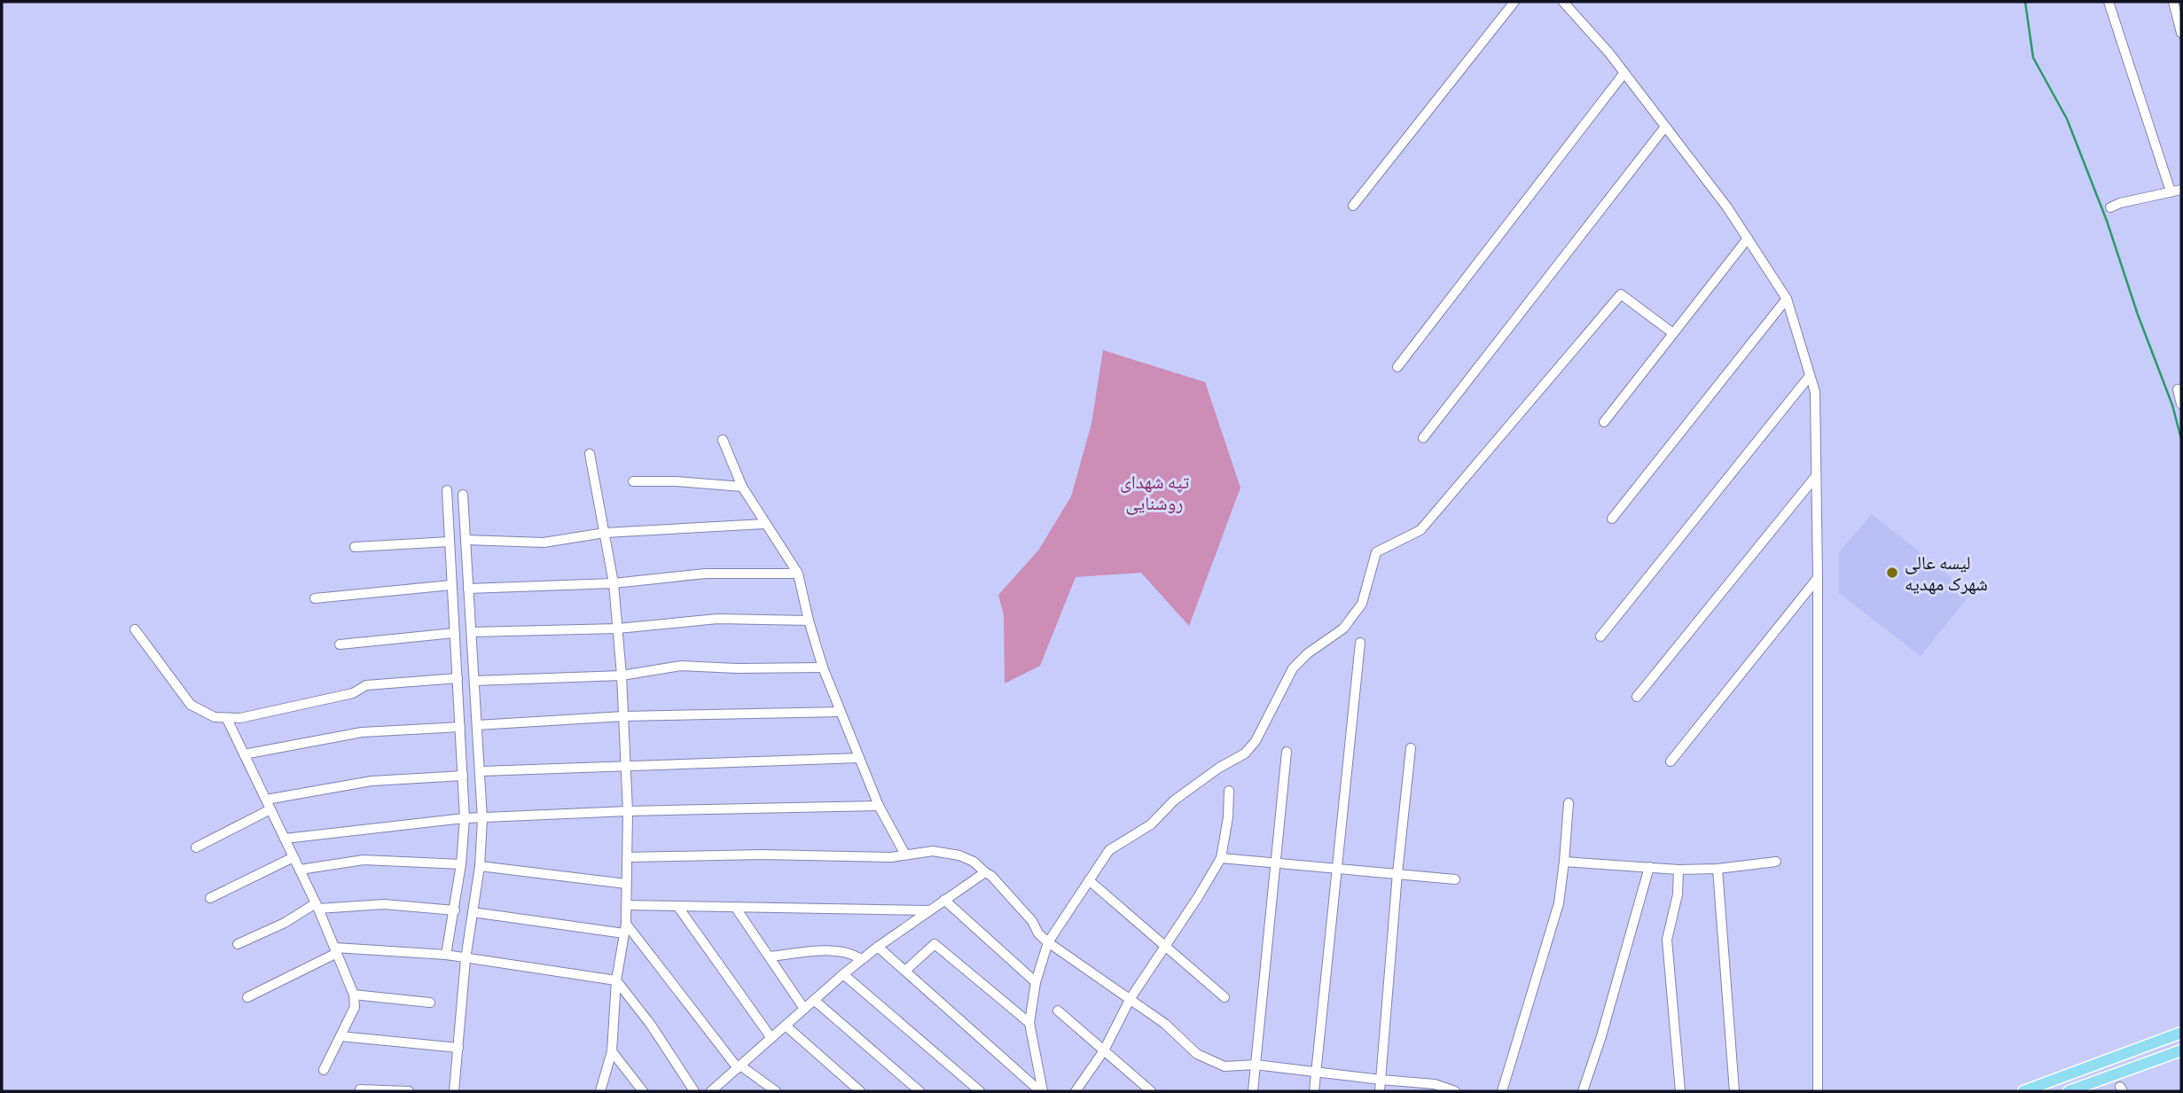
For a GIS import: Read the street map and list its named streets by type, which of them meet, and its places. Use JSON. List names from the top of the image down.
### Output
{
  "parks": ["تپه شهدای روشنایی"],
  "places": ["لیسه عالی شهرک مهدیه"]
}
